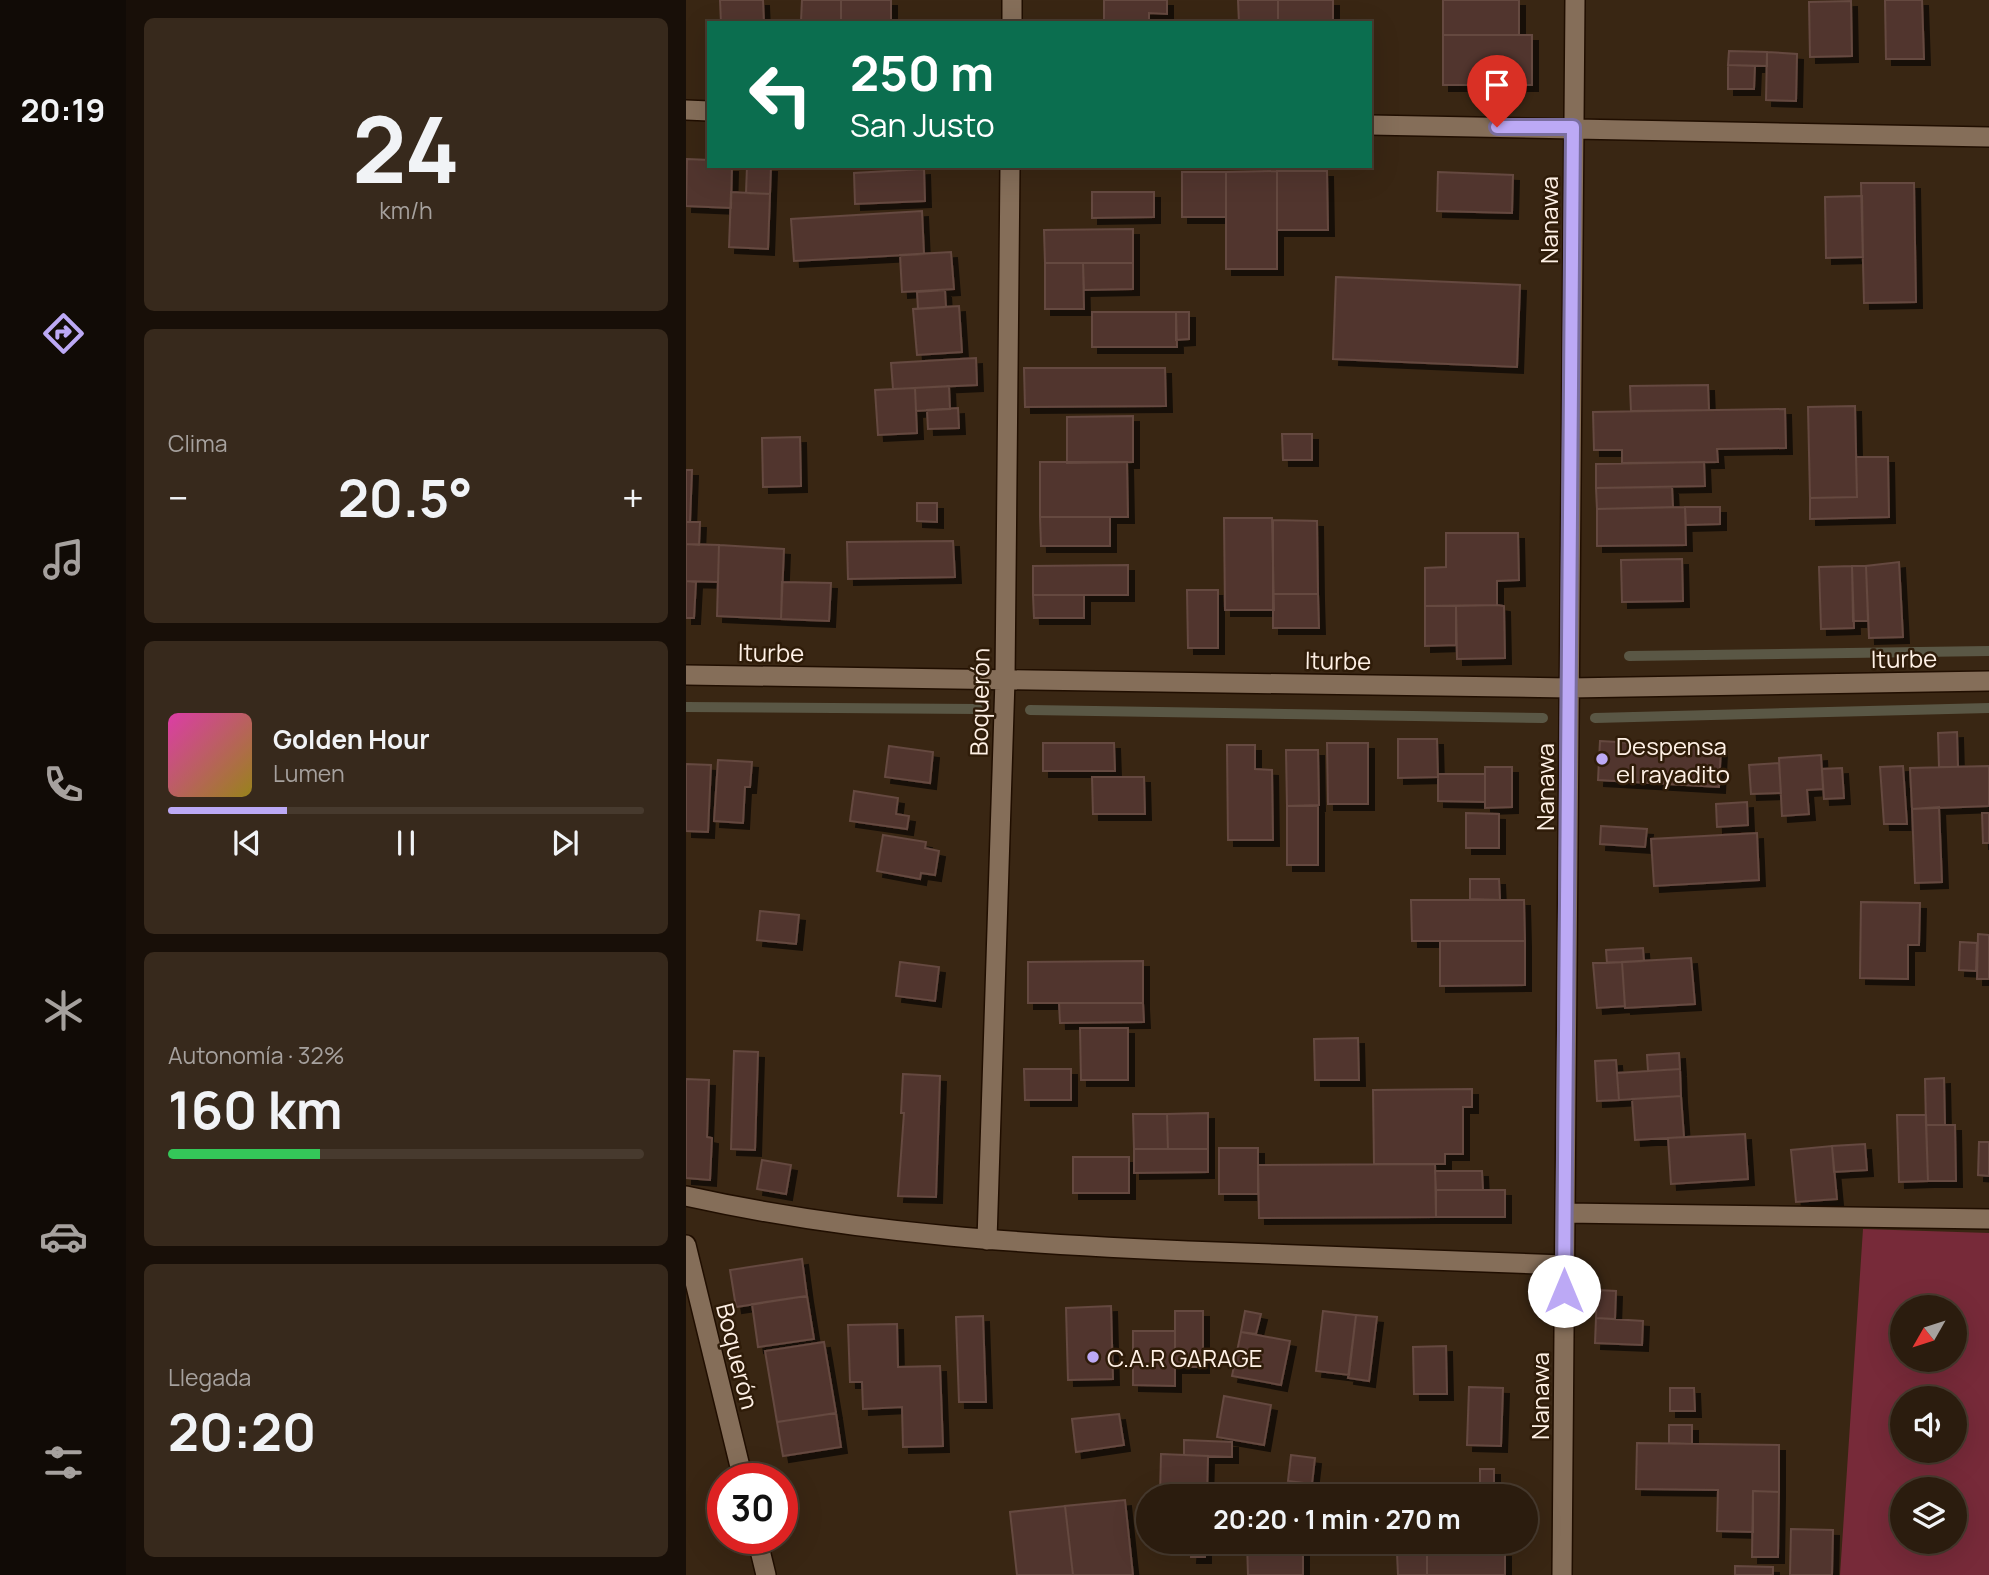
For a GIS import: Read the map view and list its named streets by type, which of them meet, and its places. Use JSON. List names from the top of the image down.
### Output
{
  "streets": {
    "street": ["Nanawa", "Iturbe", "Boquerón"]
  },
  "crossings": [
    ["Nanawa", "Iturbe"],
    ["Iturbe", "Boquerón"]
  ],
  "places": ["Despensa el rayadito", "C.A.R GARAGE"],
  "north": "bottom left",
  "page": {
    "tabs": "20:19",
    "tile": [
      ["24", "km/h"],
      "Clima",
      ["Autonomía · 32%", "160 km"],
      ["Llegada", "20:20"]
    ],
    "turn": ["250 m", "San Justo"],
    "heat": ["−", "20.5°", "+"],
    "song": ["Golden Hour", "Lumen"],
    "limit": "30",
    "trip": "20:20 · 1 min · 270 m"
  }
}
